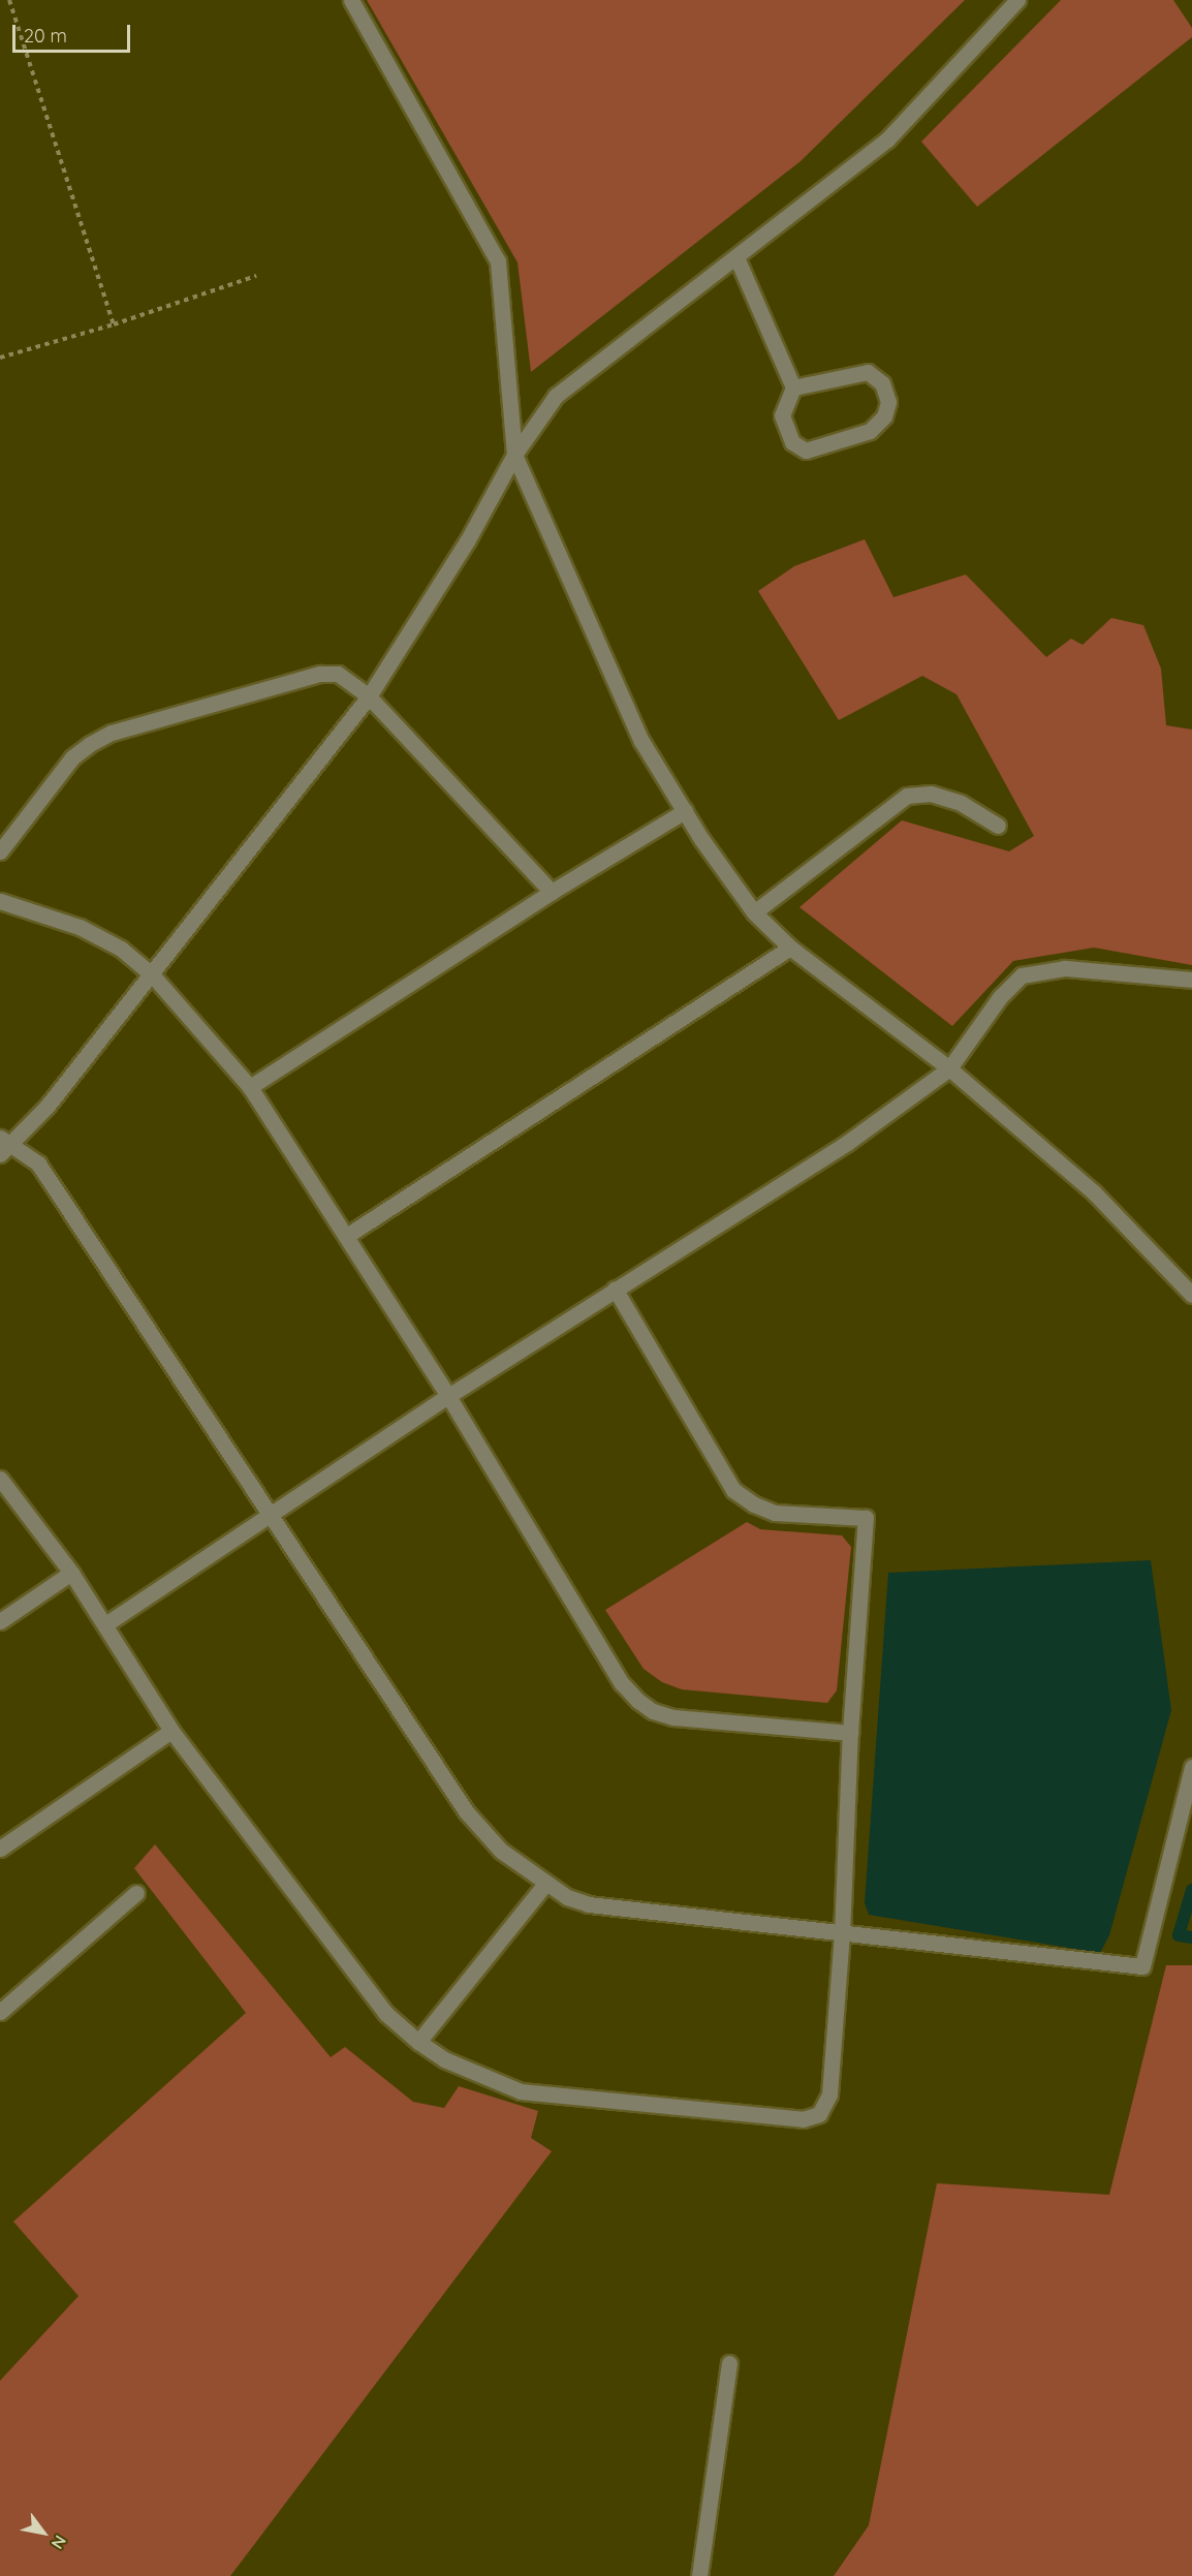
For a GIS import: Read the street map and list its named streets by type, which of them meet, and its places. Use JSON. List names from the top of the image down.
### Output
{
  "scale_bar": "20 m",
  "north": "bottom right"
}
